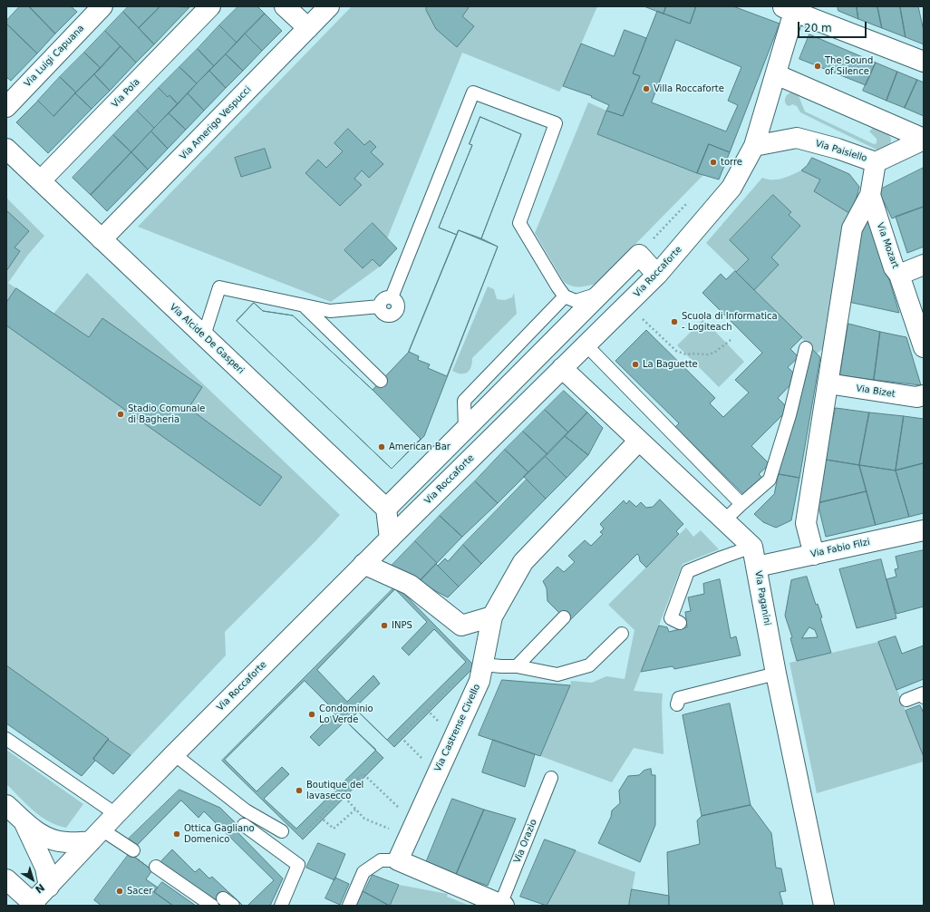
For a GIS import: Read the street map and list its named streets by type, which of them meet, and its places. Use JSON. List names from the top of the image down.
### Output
{
  "streets": {
    "street": [
      "Via Luigi Capuana",
      "Via Pola",
      "Via Amerigo Vespucci",
      "Via Paisiello",
      "Via Mozart",
      "Via Roccaforte",
      "Via Alcide De Gasperi",
      "Via Bizet",
      "Via Fabio Filzi",
      "Via Paganini",
      "Via Castrense Civello"
    ],
    "lane": ["Via Orazio"]
  },
  "crossings": [
    ["Via Pola", "Via Alcide De Gasperi"],
    ["Via Amerigo Vespucci", "Via Alcide De Gasperi"],
    ["Via Paisiello", "Via Mozart"],
    ["Via Paisiello", "Via Roccaforte"],
    ["Via Fabio Filzi", "Via Paganini"]
  ],
  "places": [
    "The Sound of Silence",
    "Villa Roccaforte",
    "torre",
    "Scuola di Informatica - Logiteach",
    "La Baguette",
    "Stadio Comunale di Bagheria",
    "American Bar",
    "INPS",
    "Condominio Lo Verde",
    "Boutique del lavasecco",
    "Ottica Gagliano Domenico",
    "Sacer"
  ],
  "scale_bar": "20 m",
  "north": "bottom right"
}
